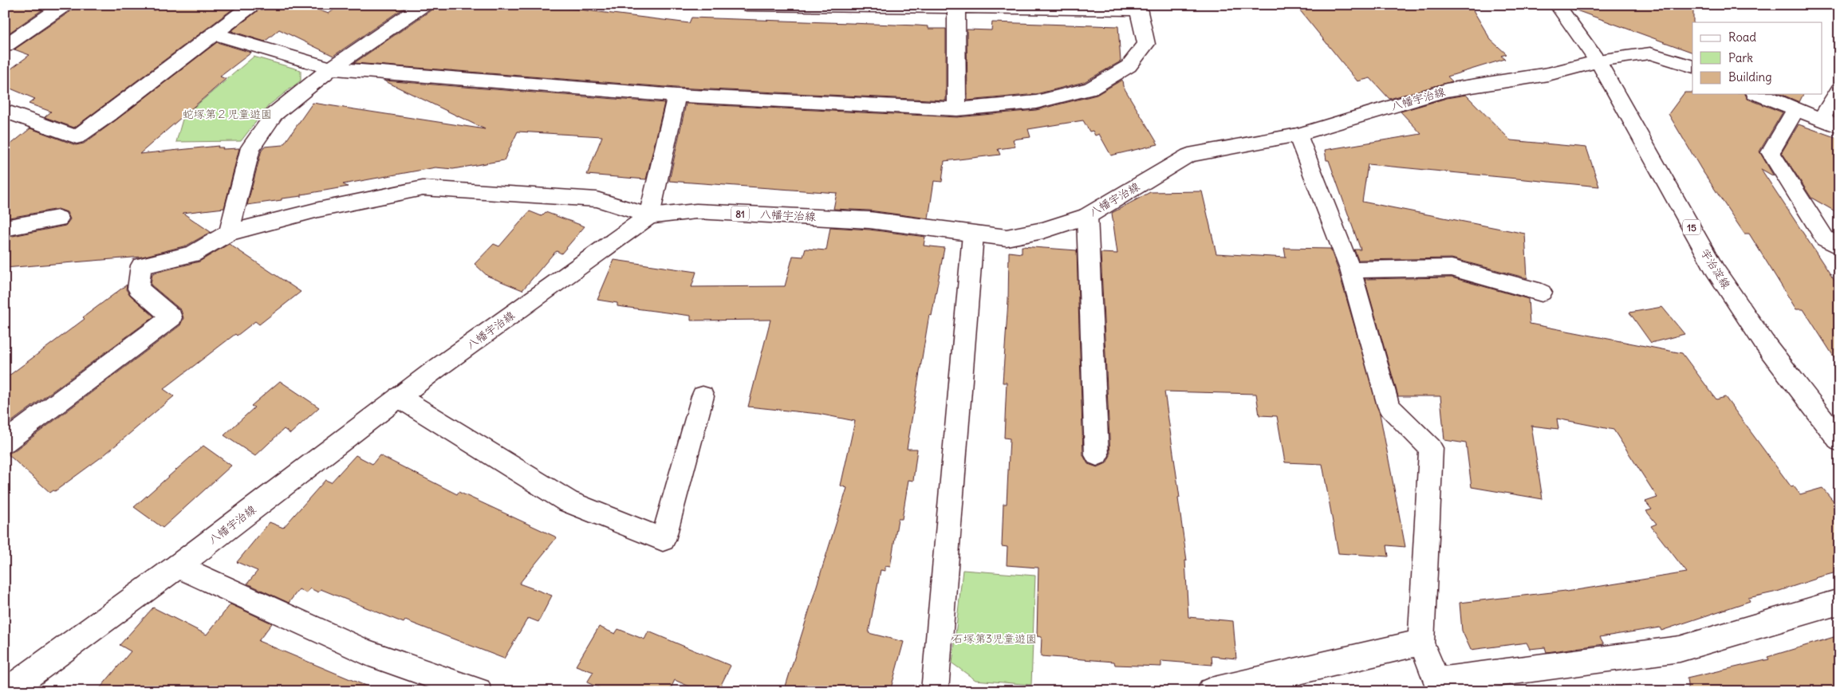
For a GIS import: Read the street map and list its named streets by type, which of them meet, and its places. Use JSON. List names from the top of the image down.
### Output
{
  "streets": {
    "street": [
      "八幡宇治線",
      "81",
      "15",
      "宇治淀線"
    ]
  },
  "crossings": [
    ["八幡宇治線", "宇治淀線"]
  ],
  "parks": ["蛇塚第２児童遊園", "石塚第3児童遊園"],
  "legend": ["Road", "Park", "Building"]
}
